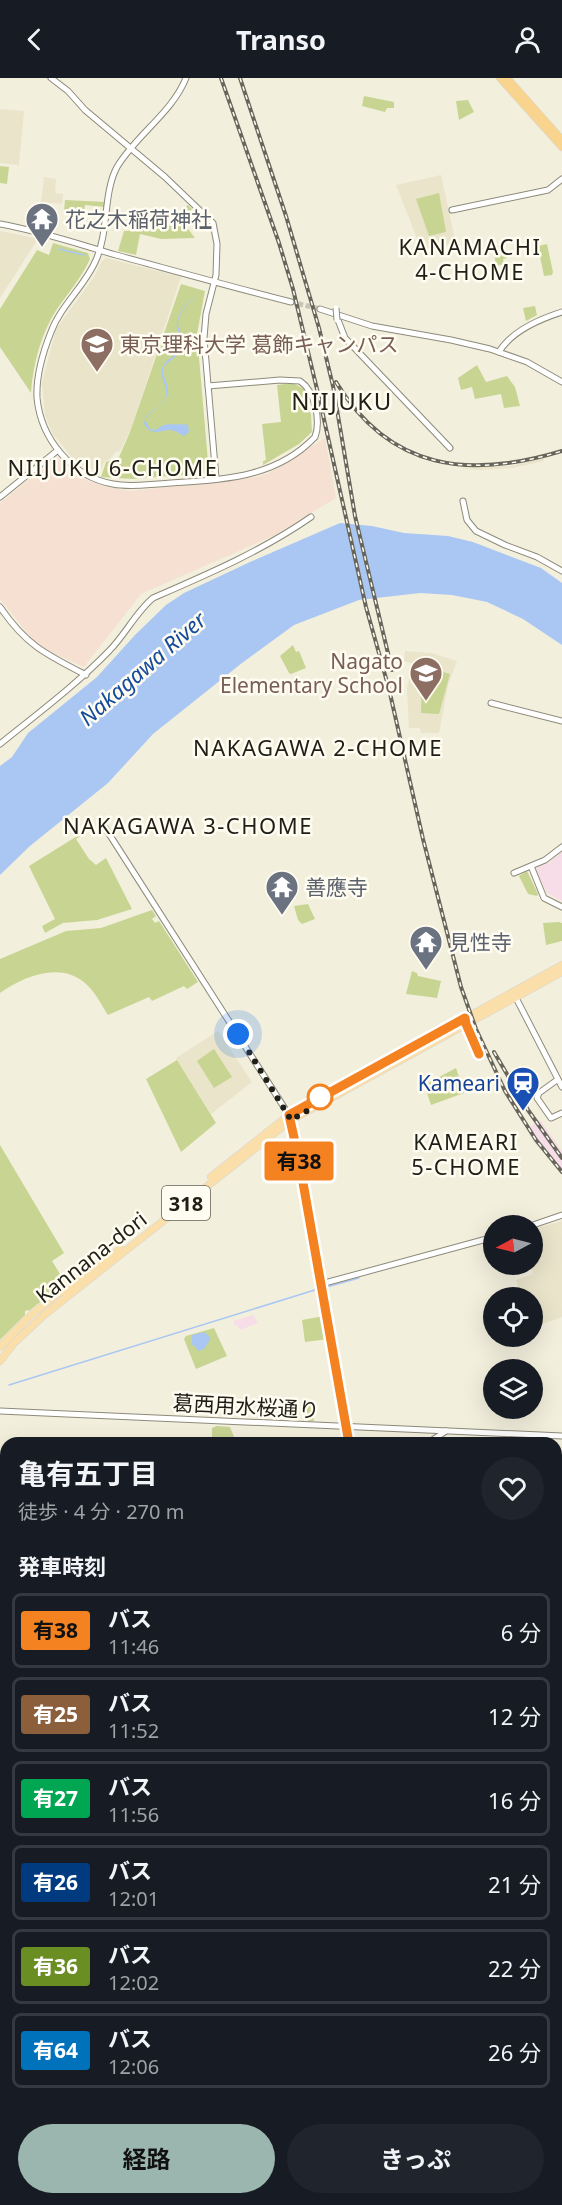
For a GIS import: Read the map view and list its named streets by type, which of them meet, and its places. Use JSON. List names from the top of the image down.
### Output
{
  "streets": {
    "main road": ["318", "Kannana-dori"],
    "street": ["葛西用水桜通り"]
  },
  "crossings": [
    ["318", "Kannana-dori"]
  ],
  "districts": [
    "KANAMACHI 4-CHOME",
    "NIIJUKU",
    "NIIJUKU 6-CHOME",
    "NAKAGAWA 2-CHOME",
    "NAKAGAWA 3-CHOME",
    "KAMEARI 5-CHOME"
  ],
  "water": ["Nakagawa River"],
  "places": {
    "temple": ["花之木稲荷神社", "善應寺", "見性寺"],
    "school or university": ["東京理科大学 葛飾キャンパス", "Nagato Elementary School"],
    "station": ["Kameari"]
  },
  "lines": ["bus line 有38"],
  "north": "left",
  "page": {
    "header": "Transo",
    "on_map": "有38",
    "heading": [
      ["亀有五丁目", "徒歩 · 4 分 · 270 m"],
      "発車時刻"
    ],
    "list": [
      {
        "mark": "有38",
        "name": "バス",
        "note": "11:46",
        "value": "6 分"
      },
      {
        "mark": "有25",
        "name": "バス",
        "note": "11:52",
        "value": "12 分"
      },
      {
        "mark": "有27",
        "name": "バス",
        "note": "11:56",
        "value": "16 分"
      },
      {
        "mark": "有26",
        "name": "バス",
        "note": "12:01",
        "value": "21 分"
      },
      {
        "mark": "有36",
        "name": "バス",
        "note": "12:02",
        "value": "22 分"
      },
      {
        "mark": "有64",
        "name": "バス",
        "note": "12:06",
        "value": "26 分"
      }
    ],
    "buttons": ["経路", "きっぷ"]
  }
}
